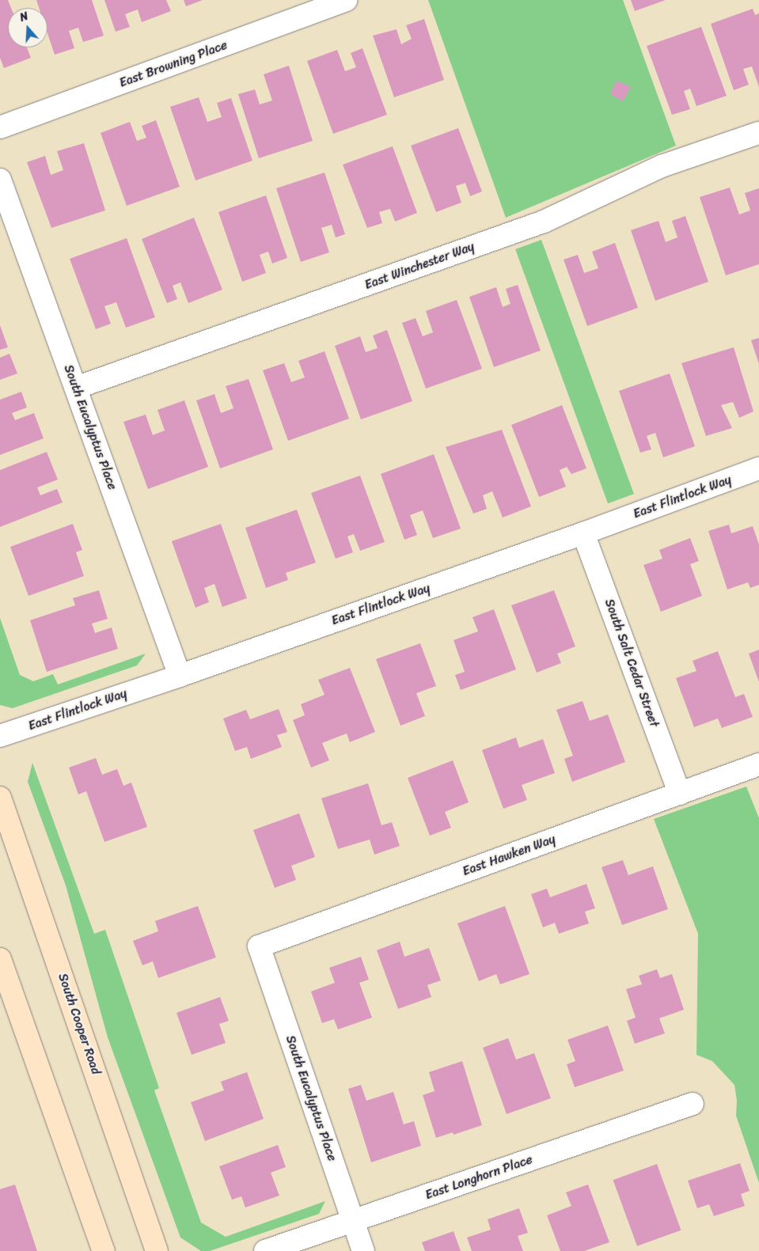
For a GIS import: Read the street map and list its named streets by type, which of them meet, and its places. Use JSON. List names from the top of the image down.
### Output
{
  "streets": {
    "main road": ["South Cooper Road"],
    "street": [
      "East Browning Place",
      "East Winchester Way",
      "South Eucalyptus Place",
      "East Flintlock Way",
      "South Salt Cedar Street",
      "East Hawken Way",
      "East Longhorn Place"
    ]
  },
  "crossings": [
    ["East Winchester Way", "South Eucalyptus Place"],
    ["South Eucalyptus Place", "East Flintlock Way"],
    ["South Eucalyptus Place", "East Hawken Way"],
    ["South Eucalyptus Place", "East Longhorn Place"],
    ["East Flintlock Way", "South Salt Cedar Street"],
    ["South Salt Cedar Street", "East Hawken Way"]
  ],
  "north": "top"
}
